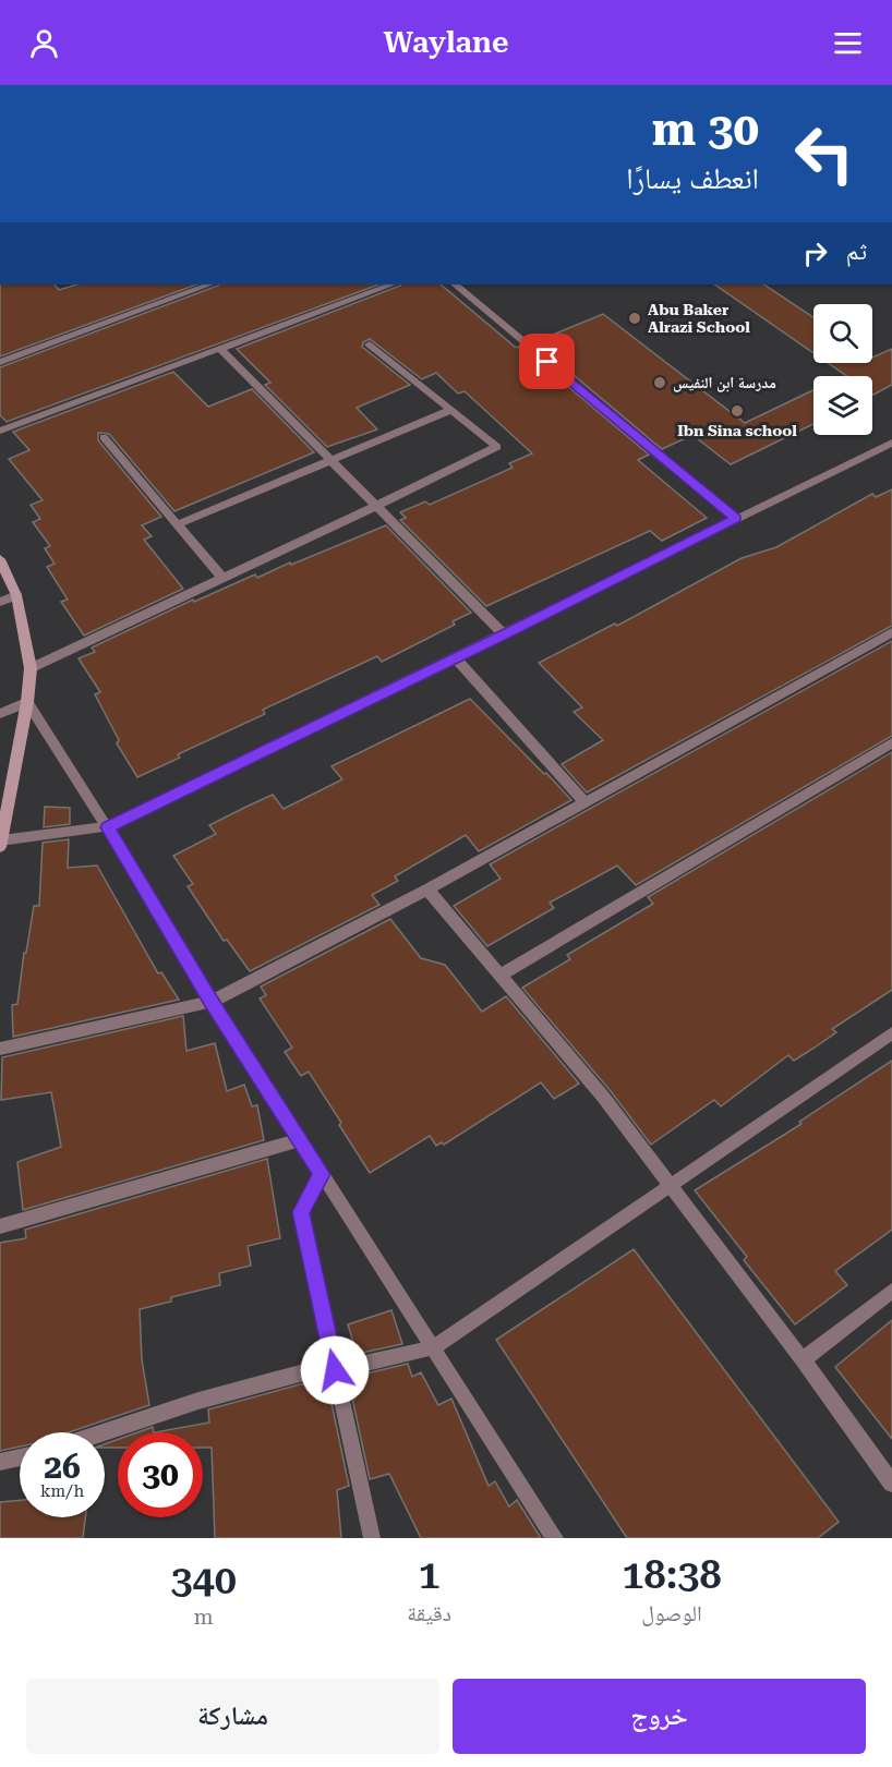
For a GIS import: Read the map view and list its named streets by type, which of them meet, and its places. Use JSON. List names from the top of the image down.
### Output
{
  "places": ["Abu Baker Alrazi School", "مدرسة ابن النفيس", "Ibn Sina school"],
  "page": {
    "header": "Waylane",
    "turn": ["30 m", "انعطف يسارًا"],
    "then": "ثم",
    "speed": "26 km/h",
    "limit": "30",
    "eta": [
      "18:38",
      "الوصول",
      "1",
      "دقيقة",
      "340",
      "m"
    ],
    "buttons": ["خروج", "مشاركة"]
  }
}
